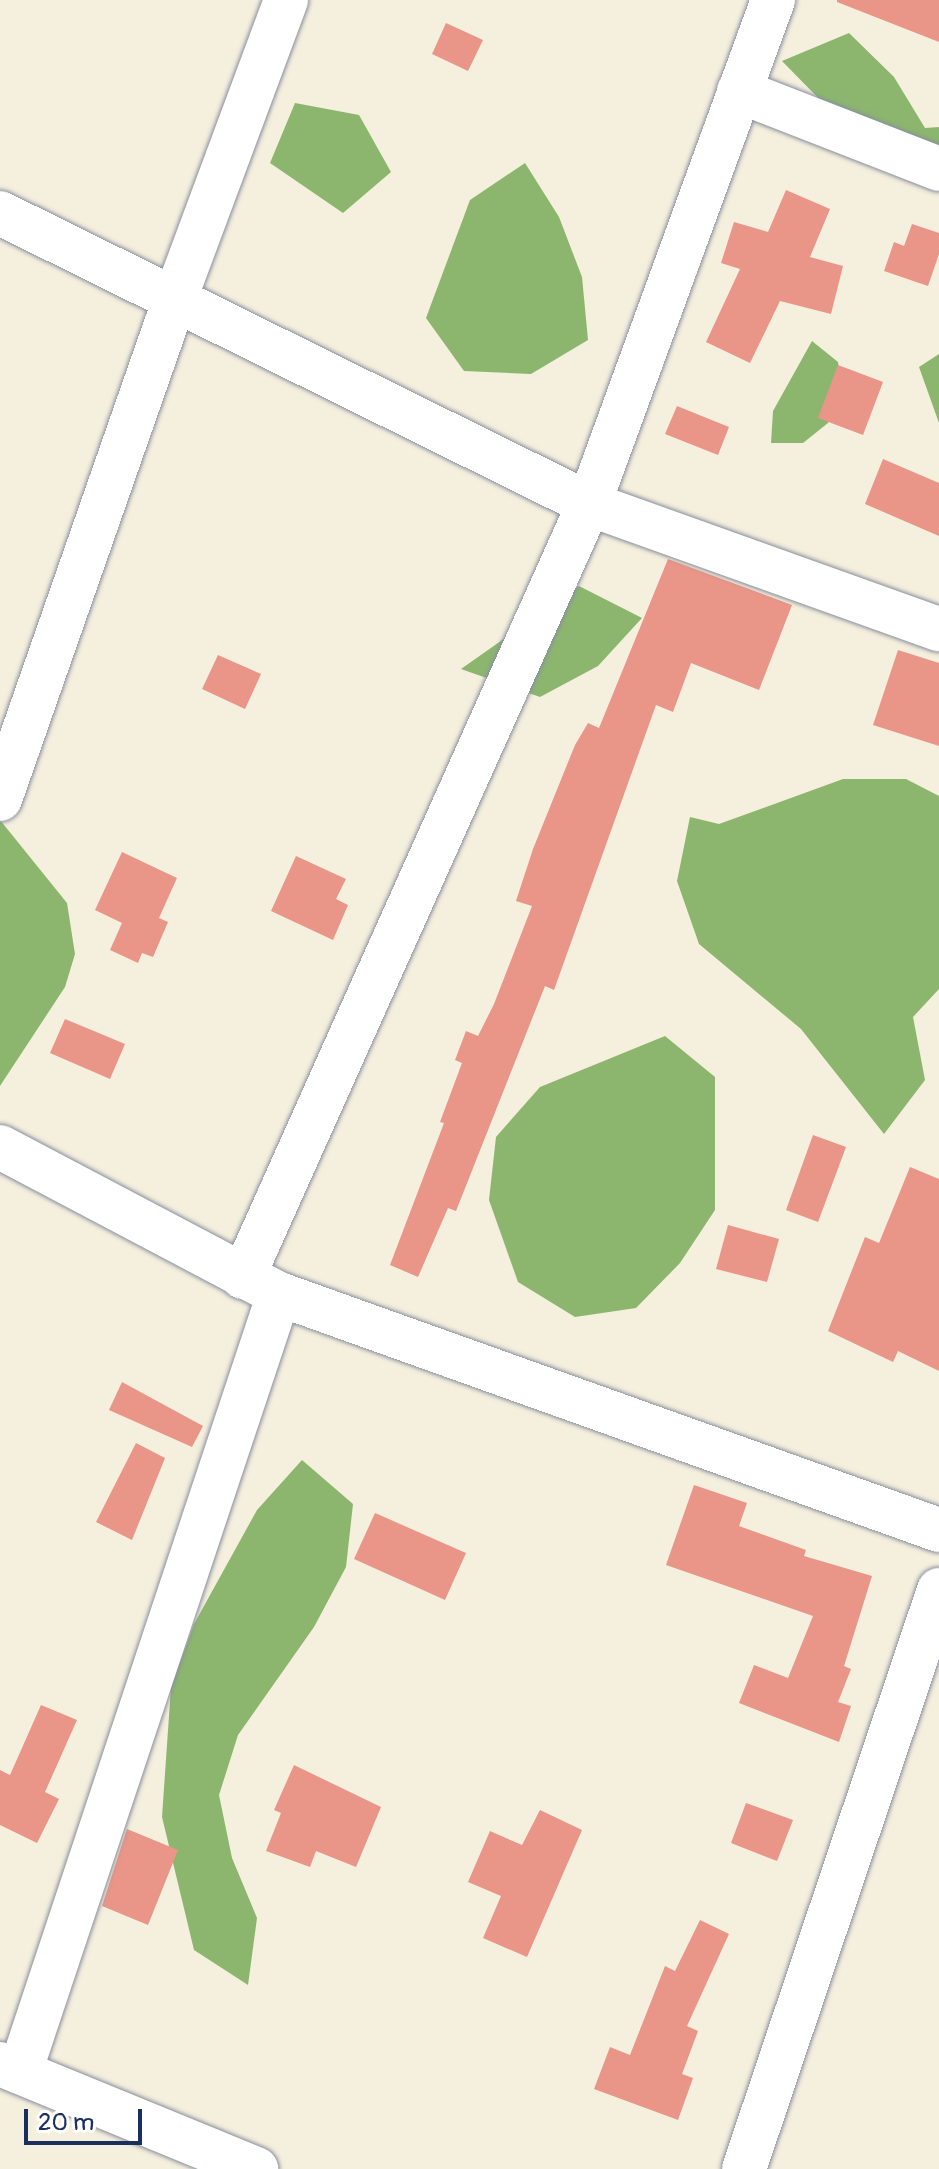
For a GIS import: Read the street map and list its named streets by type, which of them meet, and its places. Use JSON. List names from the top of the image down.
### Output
{
  "scale_bar": "20 m"
}
